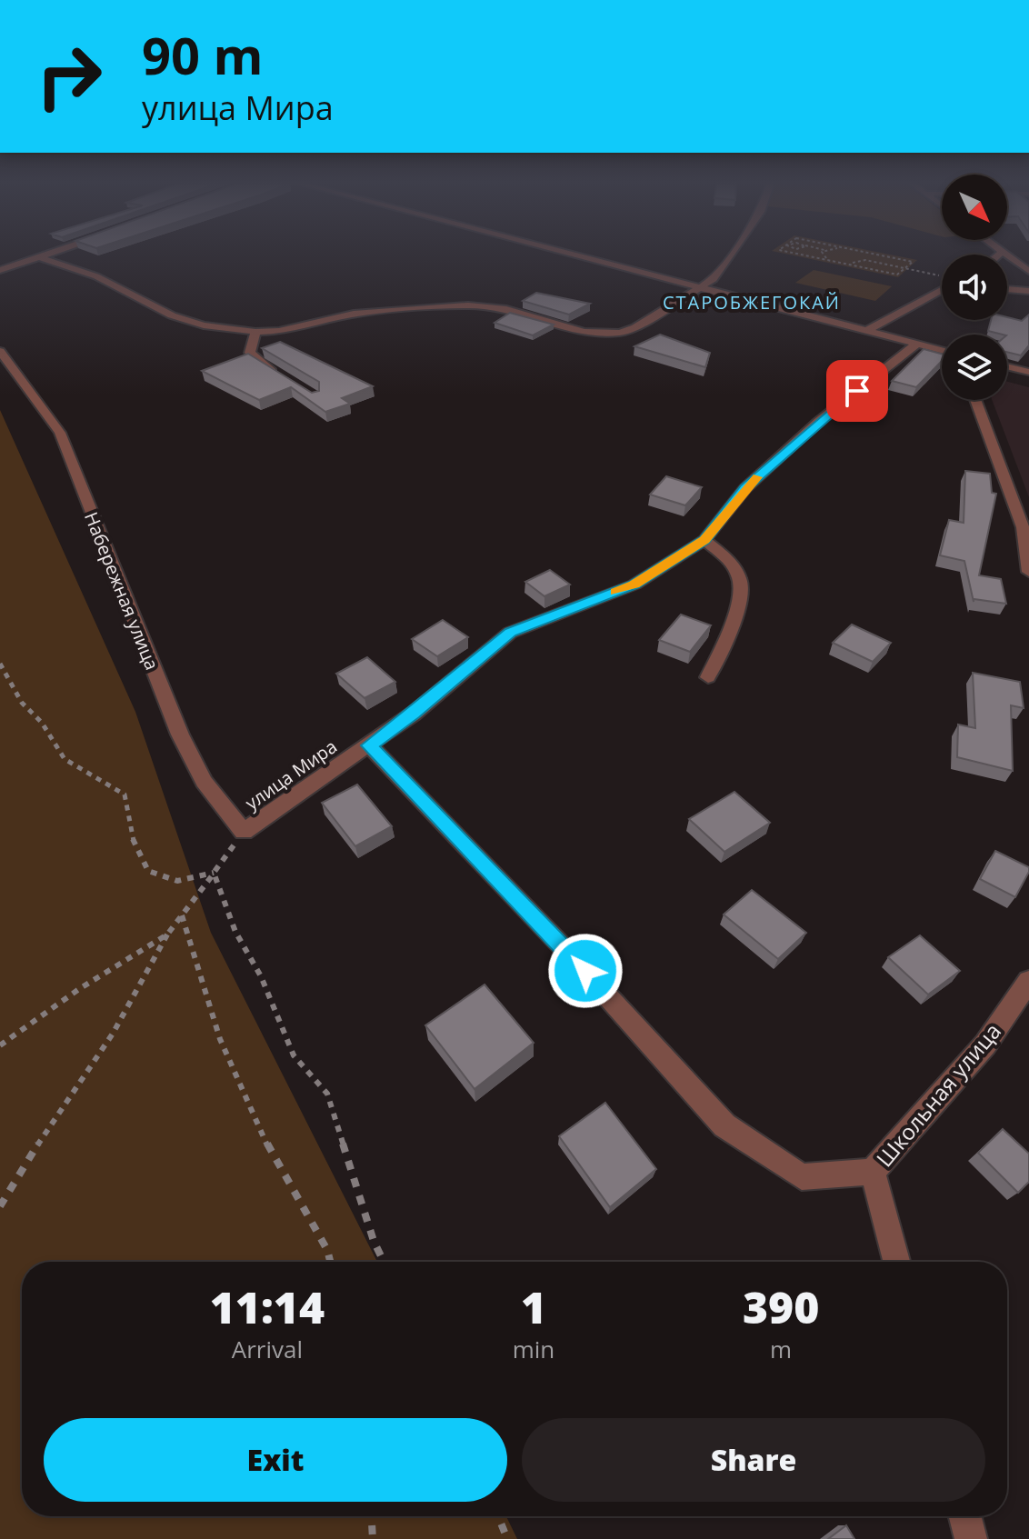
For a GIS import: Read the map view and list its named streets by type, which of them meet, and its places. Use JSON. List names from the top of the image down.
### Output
{
  "streets": {
    "street": ["Набережная улица", "улица Мира", "Школьная улица"]
  },
  "crossings": [
    ["Набережная улица", "улица Мира"]
  ],
  "districts": ["СТАРОБЖЕГОКАЙ"],
  "north": "bottom right",
  "page": {
    "turn": ["90 m", "улица Мира"],
    "eta": [
      "11:14",
      "Arrival",
      "1",
      "min",
      "390",
      "m"
    ],
    "buttons": ["Exit", "Share"]
  }
}
